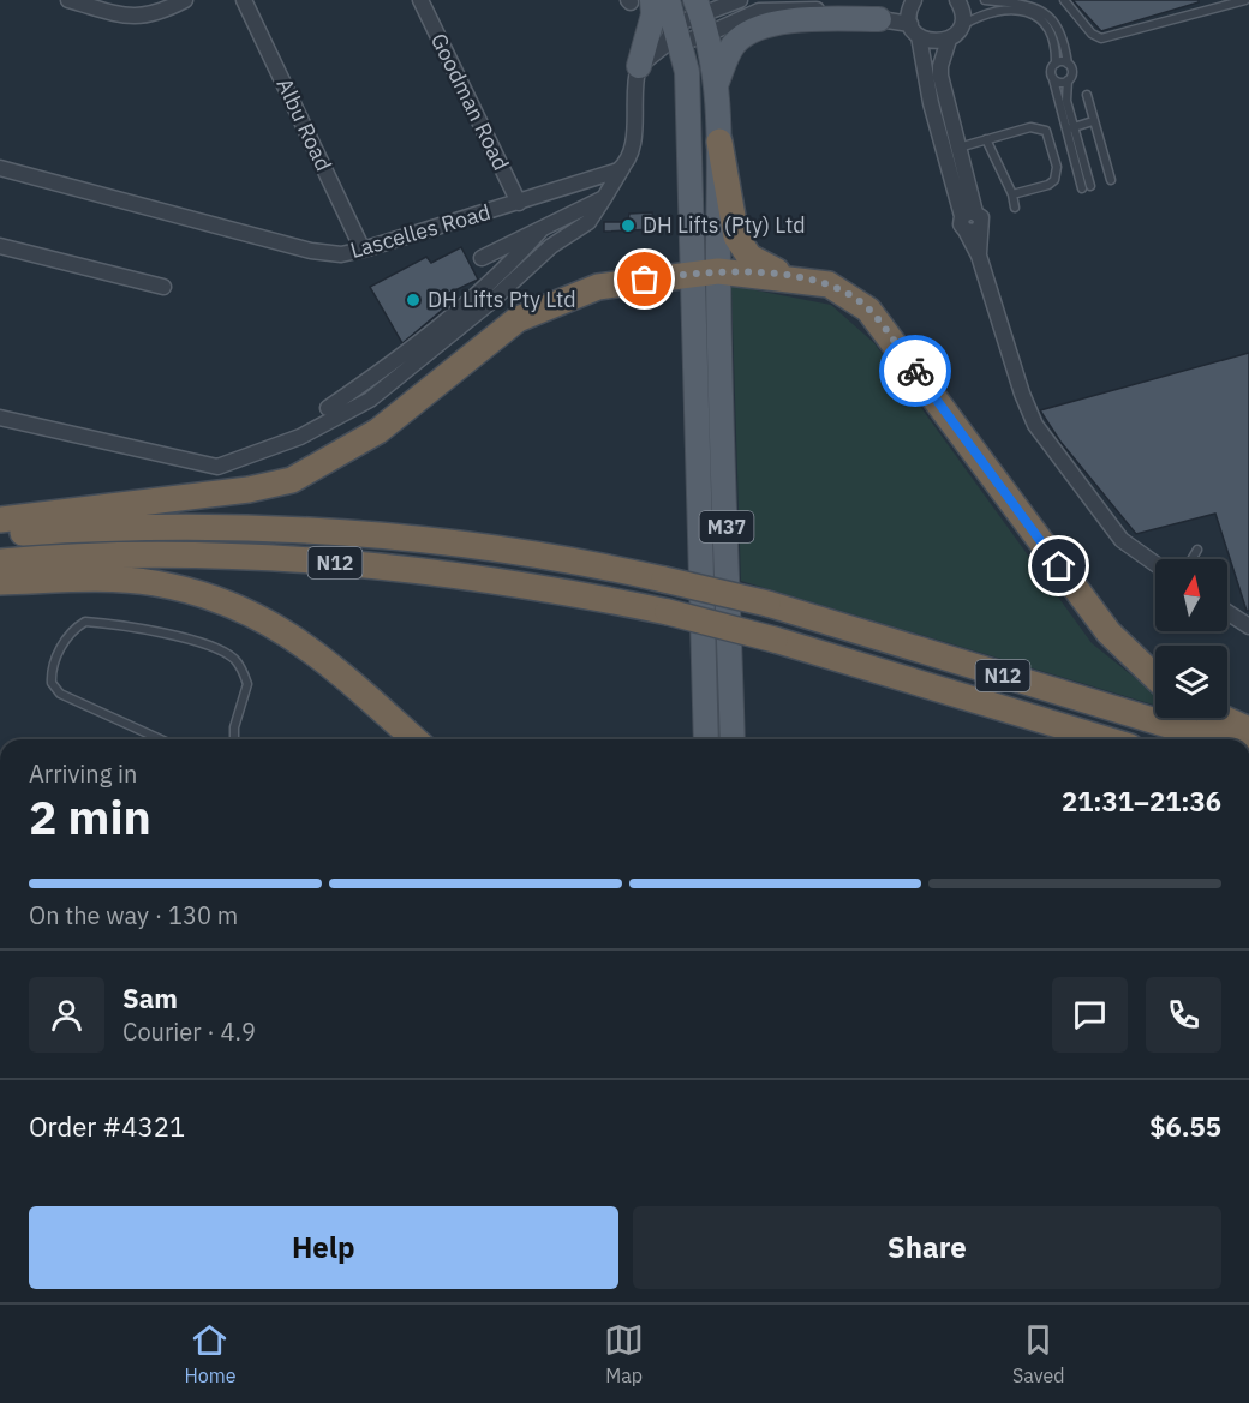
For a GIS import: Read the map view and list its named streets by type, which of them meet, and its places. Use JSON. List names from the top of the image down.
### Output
{
  "streets": {
    "highway": ["N12"],
    "main road": ["M37"],
    "street": ["Goodman Road", "Albu Road", "Lascelles Road"]
  },
  "crossings": [
    ["Goodman Road", "Lascelles Road"],
    ["Albu Road", "Lascelles Road"]
  ],
  "places": ["DH Lifts (Pty) Ltd", "DH Lifts Pty Ltd"],
  "north": "top",
  "page": {
    "heading": ["2 min", "Arriving in", "21:31–21:36"],
    "panel": [
      "Sam",
      "Courier · 4.9",
      "Order #4321",
      "$6.55"
    ],
    "bar": "On the way · 130 m",
    "buttons": ["Help", "Share"],
    "tabs": ["Home", "Map", "Saved"]
  }
}
